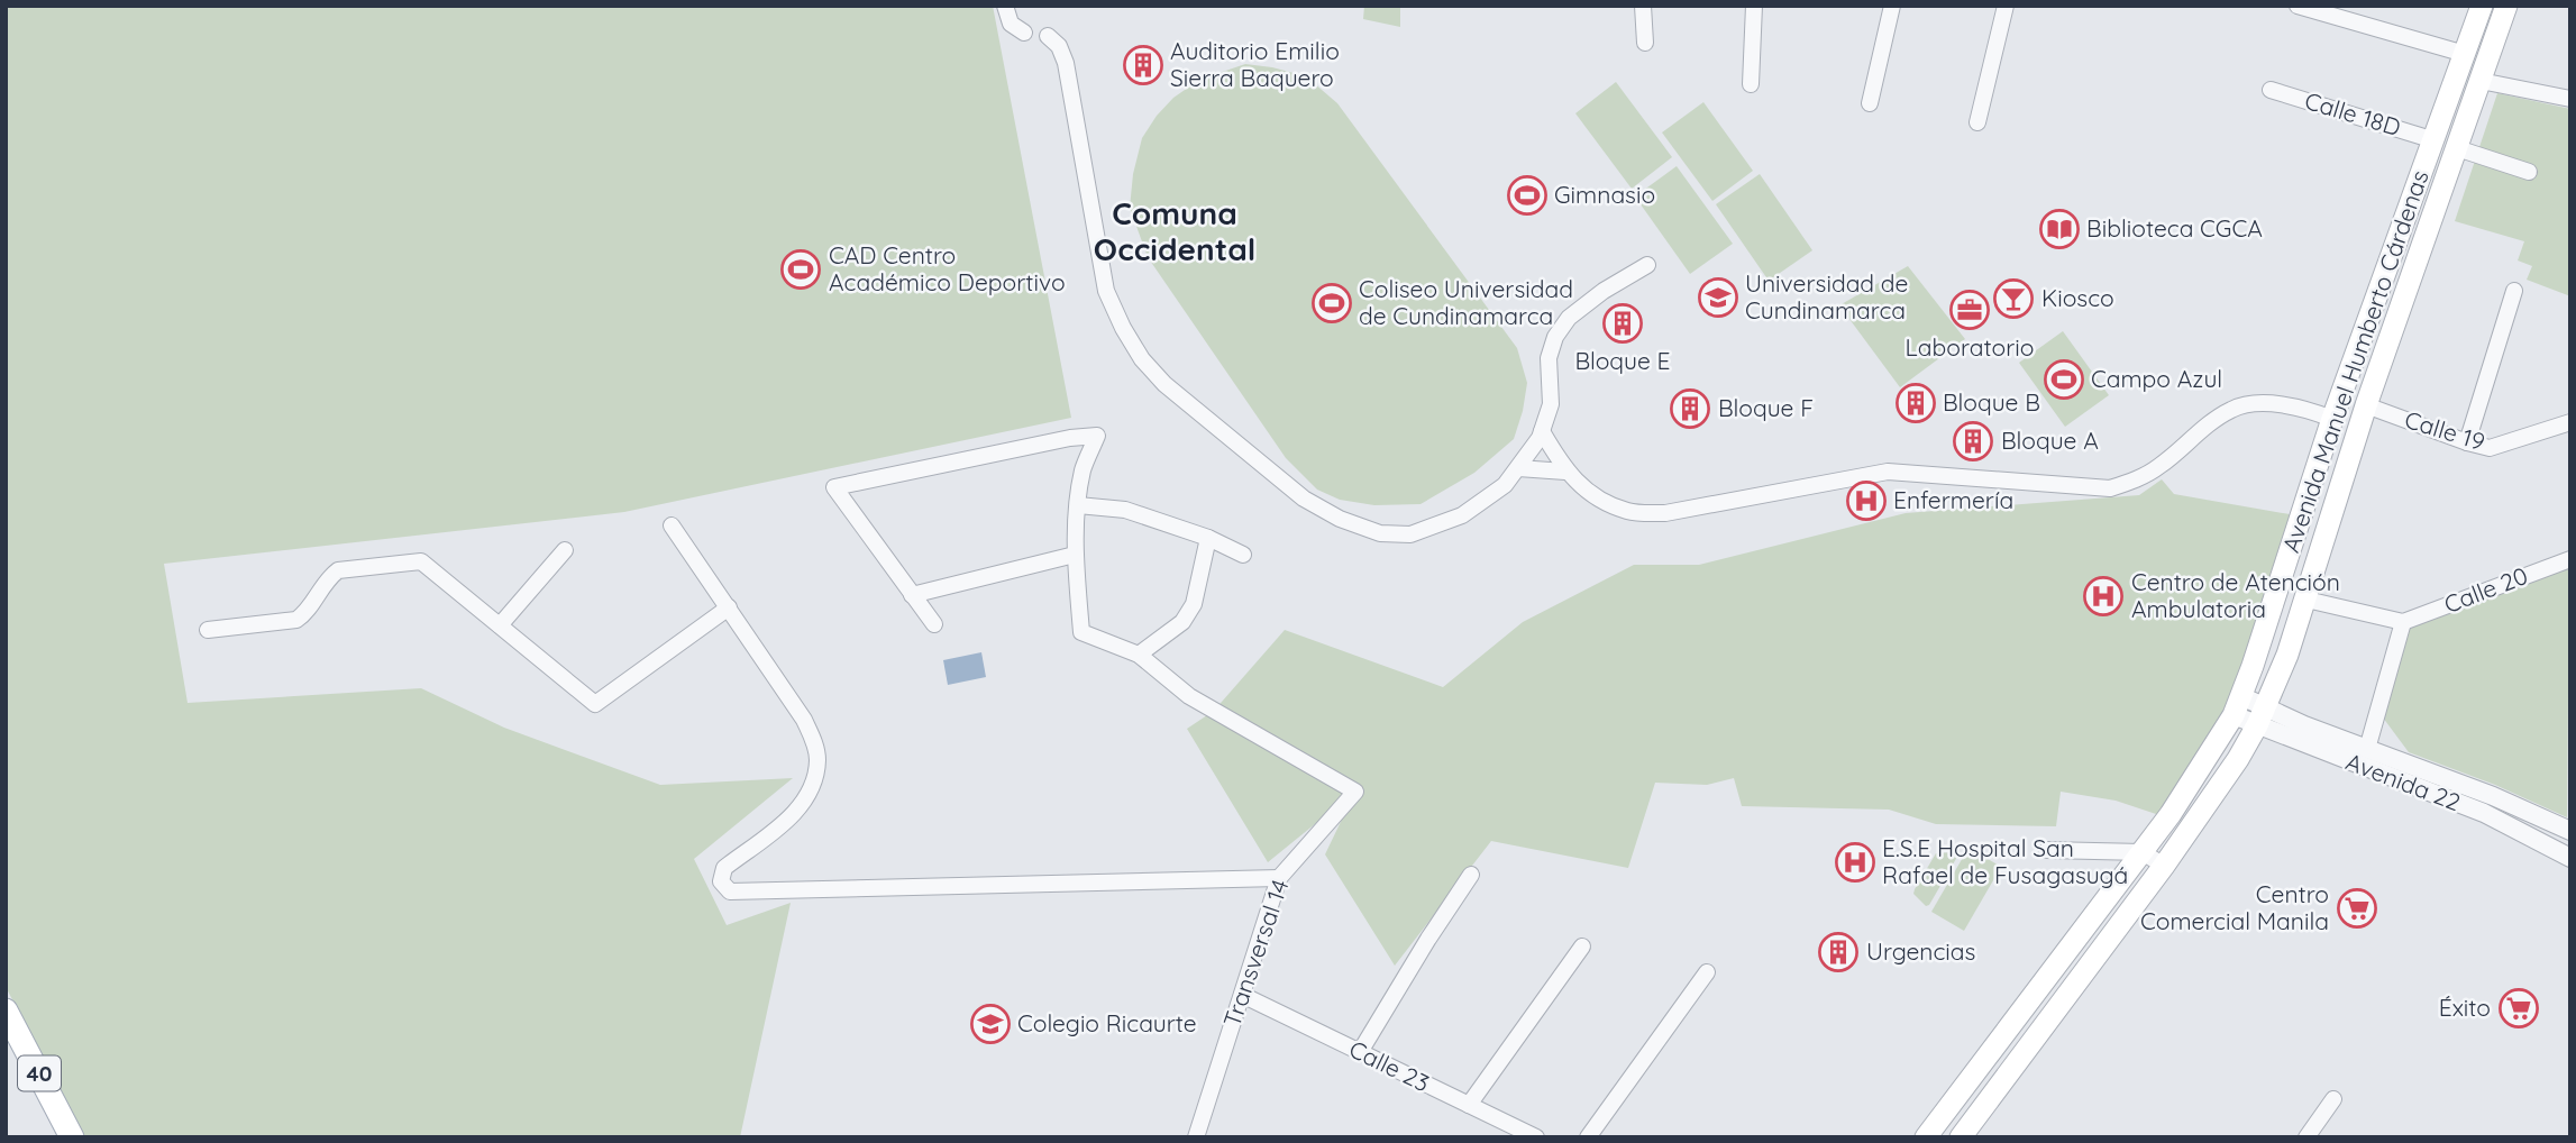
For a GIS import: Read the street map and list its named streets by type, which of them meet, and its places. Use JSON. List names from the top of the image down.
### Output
{
  "streets": {
    "main road": ["Avenida Manuel Humberto Cárdenas", "40"],
    "street": [
      "Calle 18D",
      "Calle 19",
      "Calle 20",
      "Avenida 22",
      "Transversal 14",
      "Calle 23"
    ]
  },
  "crossings": [
    ["Calle 18D", "Avenida Manuel Humberto Cárdenas"],
    ["Avenida Manuel Humberto Cárdenas", "Calle 19"],
    ["Avenida Manuel Humberto Cárdenas", "Avenida 22"],
    ["Transversal 14", "Calle 23"]
  ],
  "districts": ["Comuna Occidental"],
  "places": {
    "building": [
      "Auditorio Emilio Sierra Baquero",
      "Bloque E",
      "Bloque B",
      "Bloque F",
      "Bloque A",
      "Urgencias"
    ],
    "sports": [
      "Gimnasio",
      "CAD Centro Académico Deportivo",
      "Coliseo Universidad de Cundinamarca",
      "Campo Azul"
    ],
    "library": ["Biblioteca CGCA"],
    "school or university": ["Universidad de Cundinamarca", "Colegio Ricaurte"],
    "bar": ["Kiosco"],
    "office": ["Laboratorio"],
    "hospital": ["Enfermería", "Centro de Atención Ambulatoria", "E.S.E Hospital San Rafael de Fusagasugá"],
    "supermarket": ["Centro Comercial Manila", "Éxito"]
  }
}
